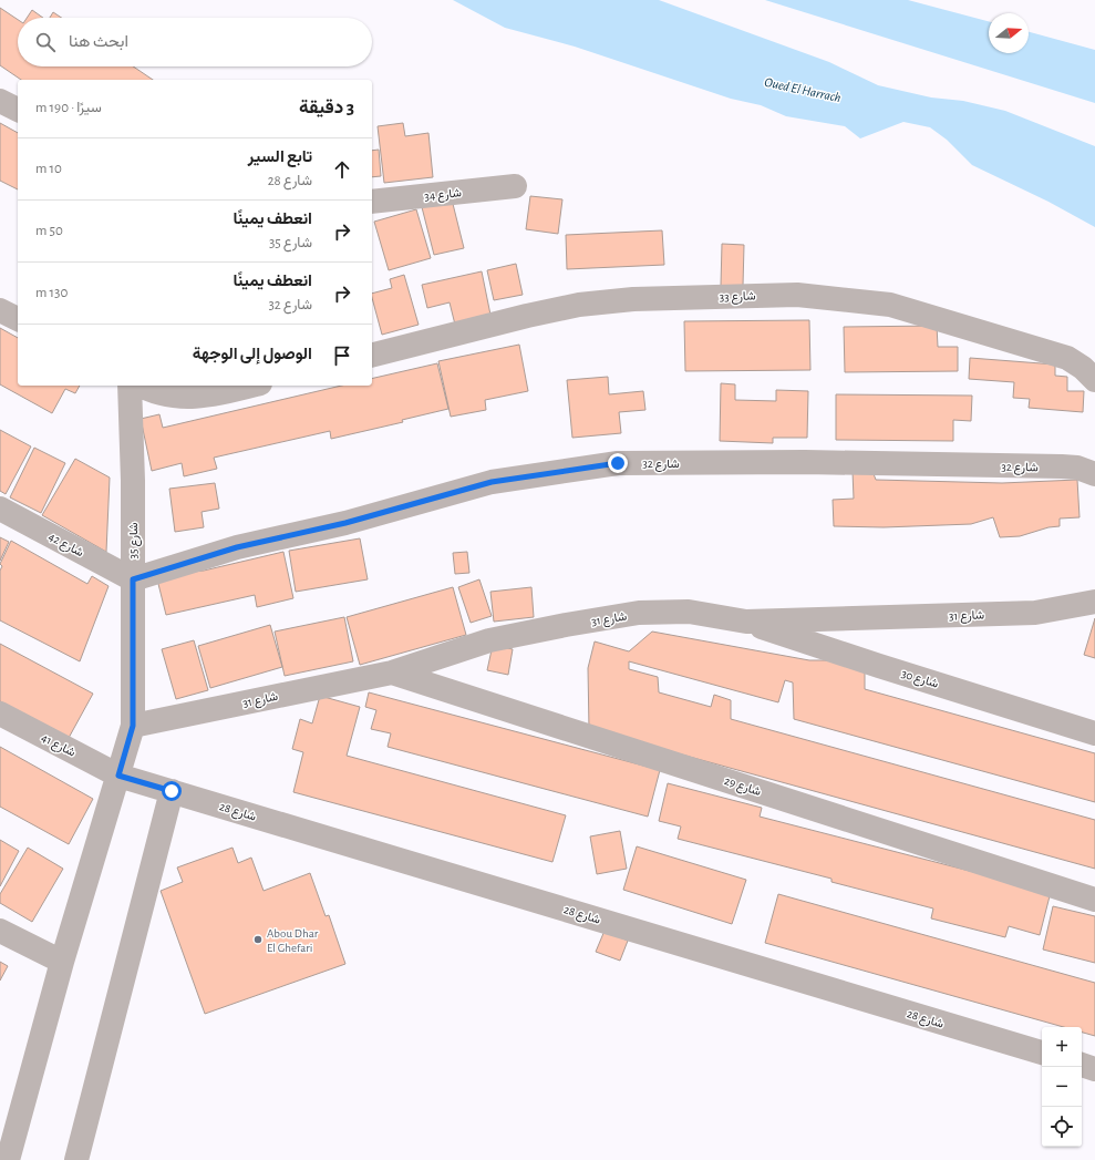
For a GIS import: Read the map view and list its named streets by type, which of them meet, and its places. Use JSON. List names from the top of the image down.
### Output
{
  "streets": {
    "street": [
      "شارع 34",
      "شارع 33",
      "شارع 32",
      "شارع 35",
      "شارع 42",
      "شارع 31",
      "شارع 30",
      "شارع 41",
      "شارع 29",
      "شارع 28"
    ]
  },
  "crossings": [
    ["شارع 32", "شارع 35"],
    ["شارع 32", "شارع 42"],
    ["شارع 35", "شارع 42"],
    ["شارع 35", "شارع 31"],
    ["شارع 35", "شارع 41"],
    ["شارع 35", "شارع 28"],
    ["شارع 31", "شارع 30"],
    ["شارع 31", "شارع 29"],
    ["شارع 41", "شارع 28"]
  ],
  "water": ["Oued El Harrach"],
  "places": ["Abou Dhar El Ghefari"],
  "north": "right",
  "page": {
    "search": "ابحث هنا",
    "heading": ["3 دقيقة", "سيرًا · 190 m"],
    "list": [
      ["تابع السير", "شارع 28", "10 m"],
      ["انعطف يمينًا", "شارع 35", "50 m"],
      ["انعطف يمينًا", "شارع 32", "130 m"],
      "الوصول إلى الوجهة"
    ],
    "map_buttons": ["+", "−"]
  }
}
